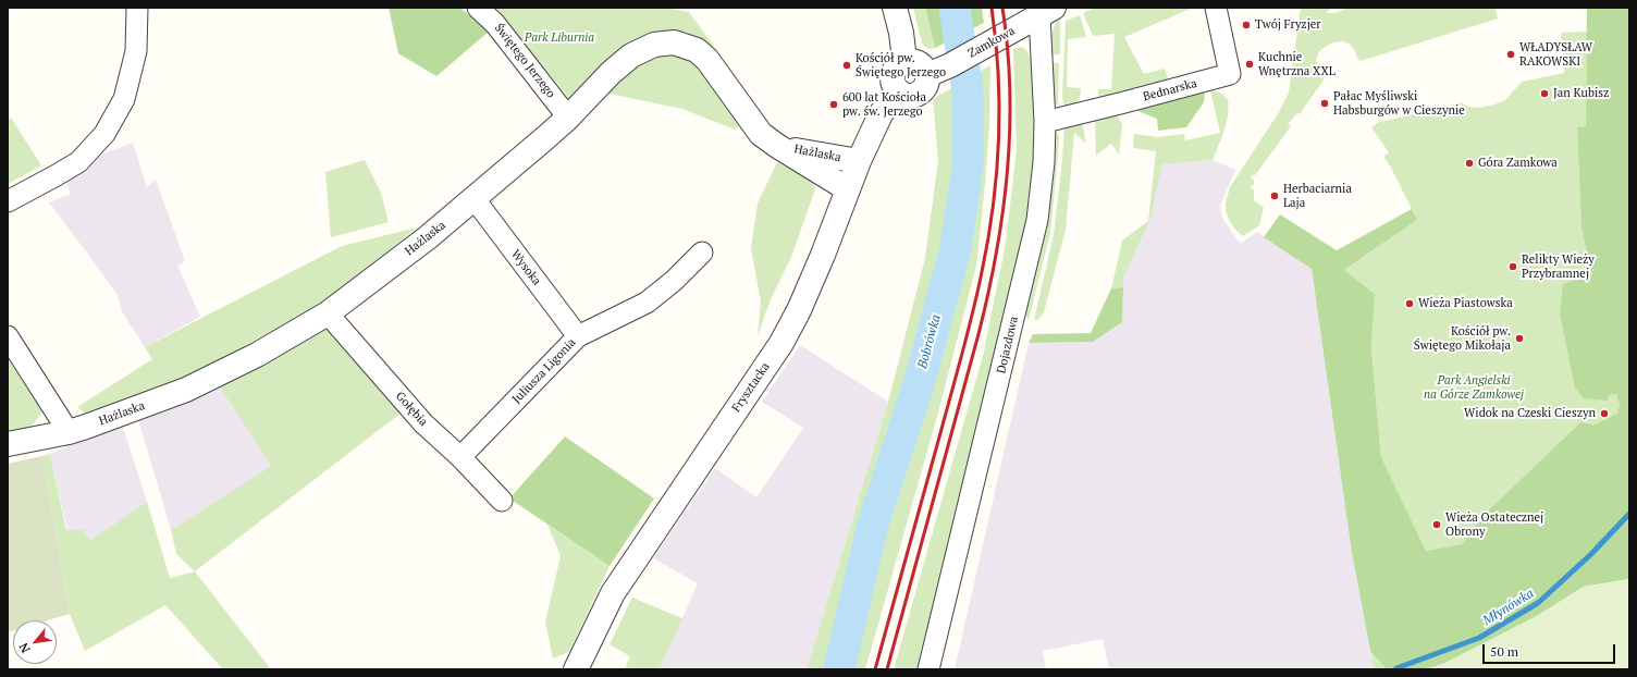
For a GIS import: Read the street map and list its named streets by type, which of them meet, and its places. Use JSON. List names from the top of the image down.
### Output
{
  "streets": {
    "street": [
      "Zamkowa",
      "Świętego Jerzego",
      "Bednarska",
      "Hażlaska",
      "Wysoka",
      "Dojazdowa",
      "Juliusza Ligonia",
      "Frysztacka",
      "Gołębia"
    ]
  },
  "crossings": [
    ["Zamkowa", "Dojazdowa"],
    ["Zamkowa", "Frysztacka"],
    ["Świętego Jerzego", "Hażlaska"],
    ["Bednarska", "Dojazdowa"],
    ["Hażlaska", "Wysoka"],
    ["Hażlaska", "Frysztacka"],
    ["Hażlaska", "Gołębia"],
    ["Wysoka", "Juliusza Ligonia"],
    ["Juliusza Ligonia", "Gołębia"]
  ],
  "water": ["Bobrówka", "Młynówka"],
  "parks": ["Park Liburnia", "Park Angielski na Górze Zamkowej"],
  "places": [
    "Twój Fryzjer",
    "WŁADYSŁAW RAKOWSKI",
    "Kuchnie Wnętrzna XXL",
    "Kościół pw. Świętego Jerzego",
    "Jan Kubisz",
    "Pałac Myśliwski Habsburgów w Cieszynie",
    "600 lat Kościoła pw. św. Jerzego",
    "Góra Zamkowa",
    "Herbaciarnia Laja",
    "Relikty Wieży Przybramnej",
    "Wieża Piastowska",
    "Kościół pw. Świętego Mikołaja",
    "Widok na Czeski Cieszyn",
    "Wieża Ostatecznej Obrony"
  ],
  "scale_bar": "50 m",
  "north": "bottom left"
}
